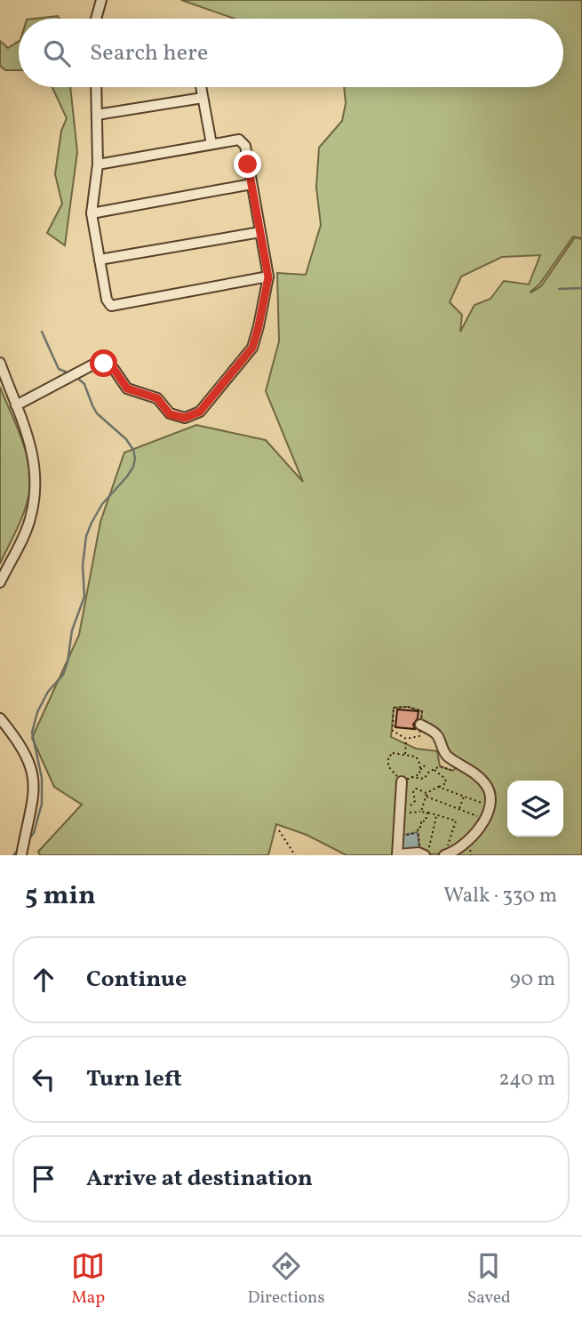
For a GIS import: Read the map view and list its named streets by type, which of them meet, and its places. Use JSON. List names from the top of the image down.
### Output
{
  "page": {
    "search": "Search here",
    "heading": ["5 min", "Walk · 330 m"],
    "list": [
      ["Continue", "90 m"],
      ["Turn left", "240 m"],
      "Arrive at destination"
    ],
    "nav": ["Map", "Directions", "Saved"]
  }
}
